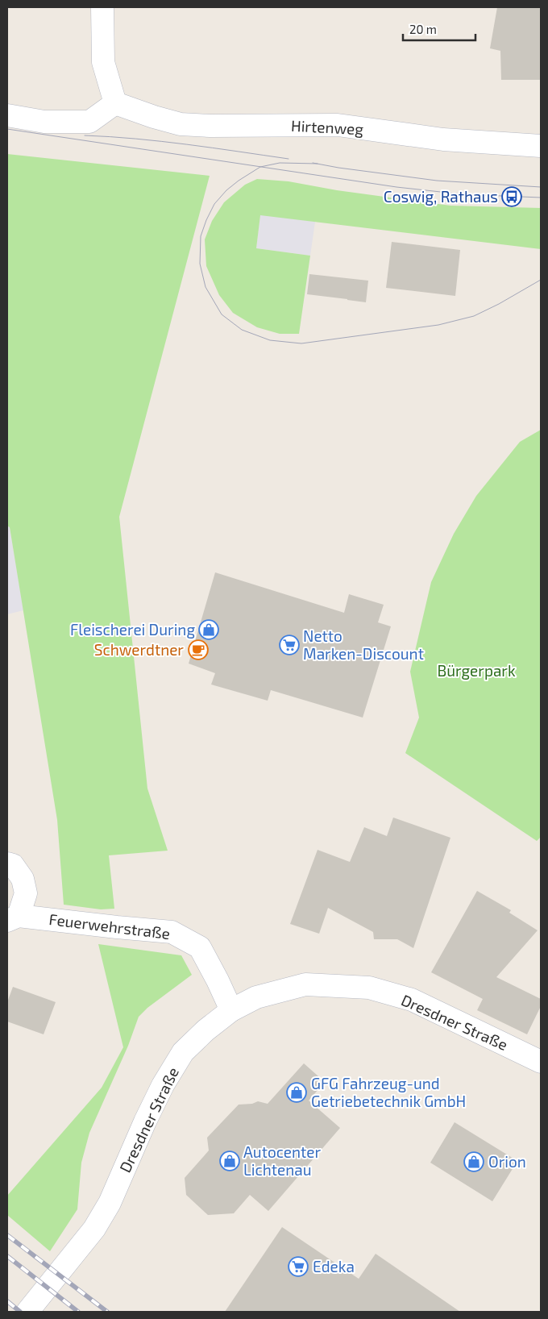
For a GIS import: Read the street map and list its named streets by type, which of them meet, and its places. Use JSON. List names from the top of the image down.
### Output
{
  "streets": {
    "street": ["Hirtenweg", "Feuerwehrstraße", "Dresdner Straße"]
  },
  "crossings": [
    ["Feuerwehrstraße", "Dresdner Straße"]
  ],
  "parks": ["Bürgerpark"],
  "places": {
    "bus stop": ["Coswig, Rathaus"],
    "shop": [
      "Fleischerei During",
      "GFG Fahrzeug-und Getriebetechnik GmbH",
      "Autocenter Lichtenau",
      "Orion"
    ],
    "supermarket": ["Netto Marken-Discount", "Edeka"],
    "cafe": ["Schwerdtner"]
  },
  "scale_bar": "20 m"
}
